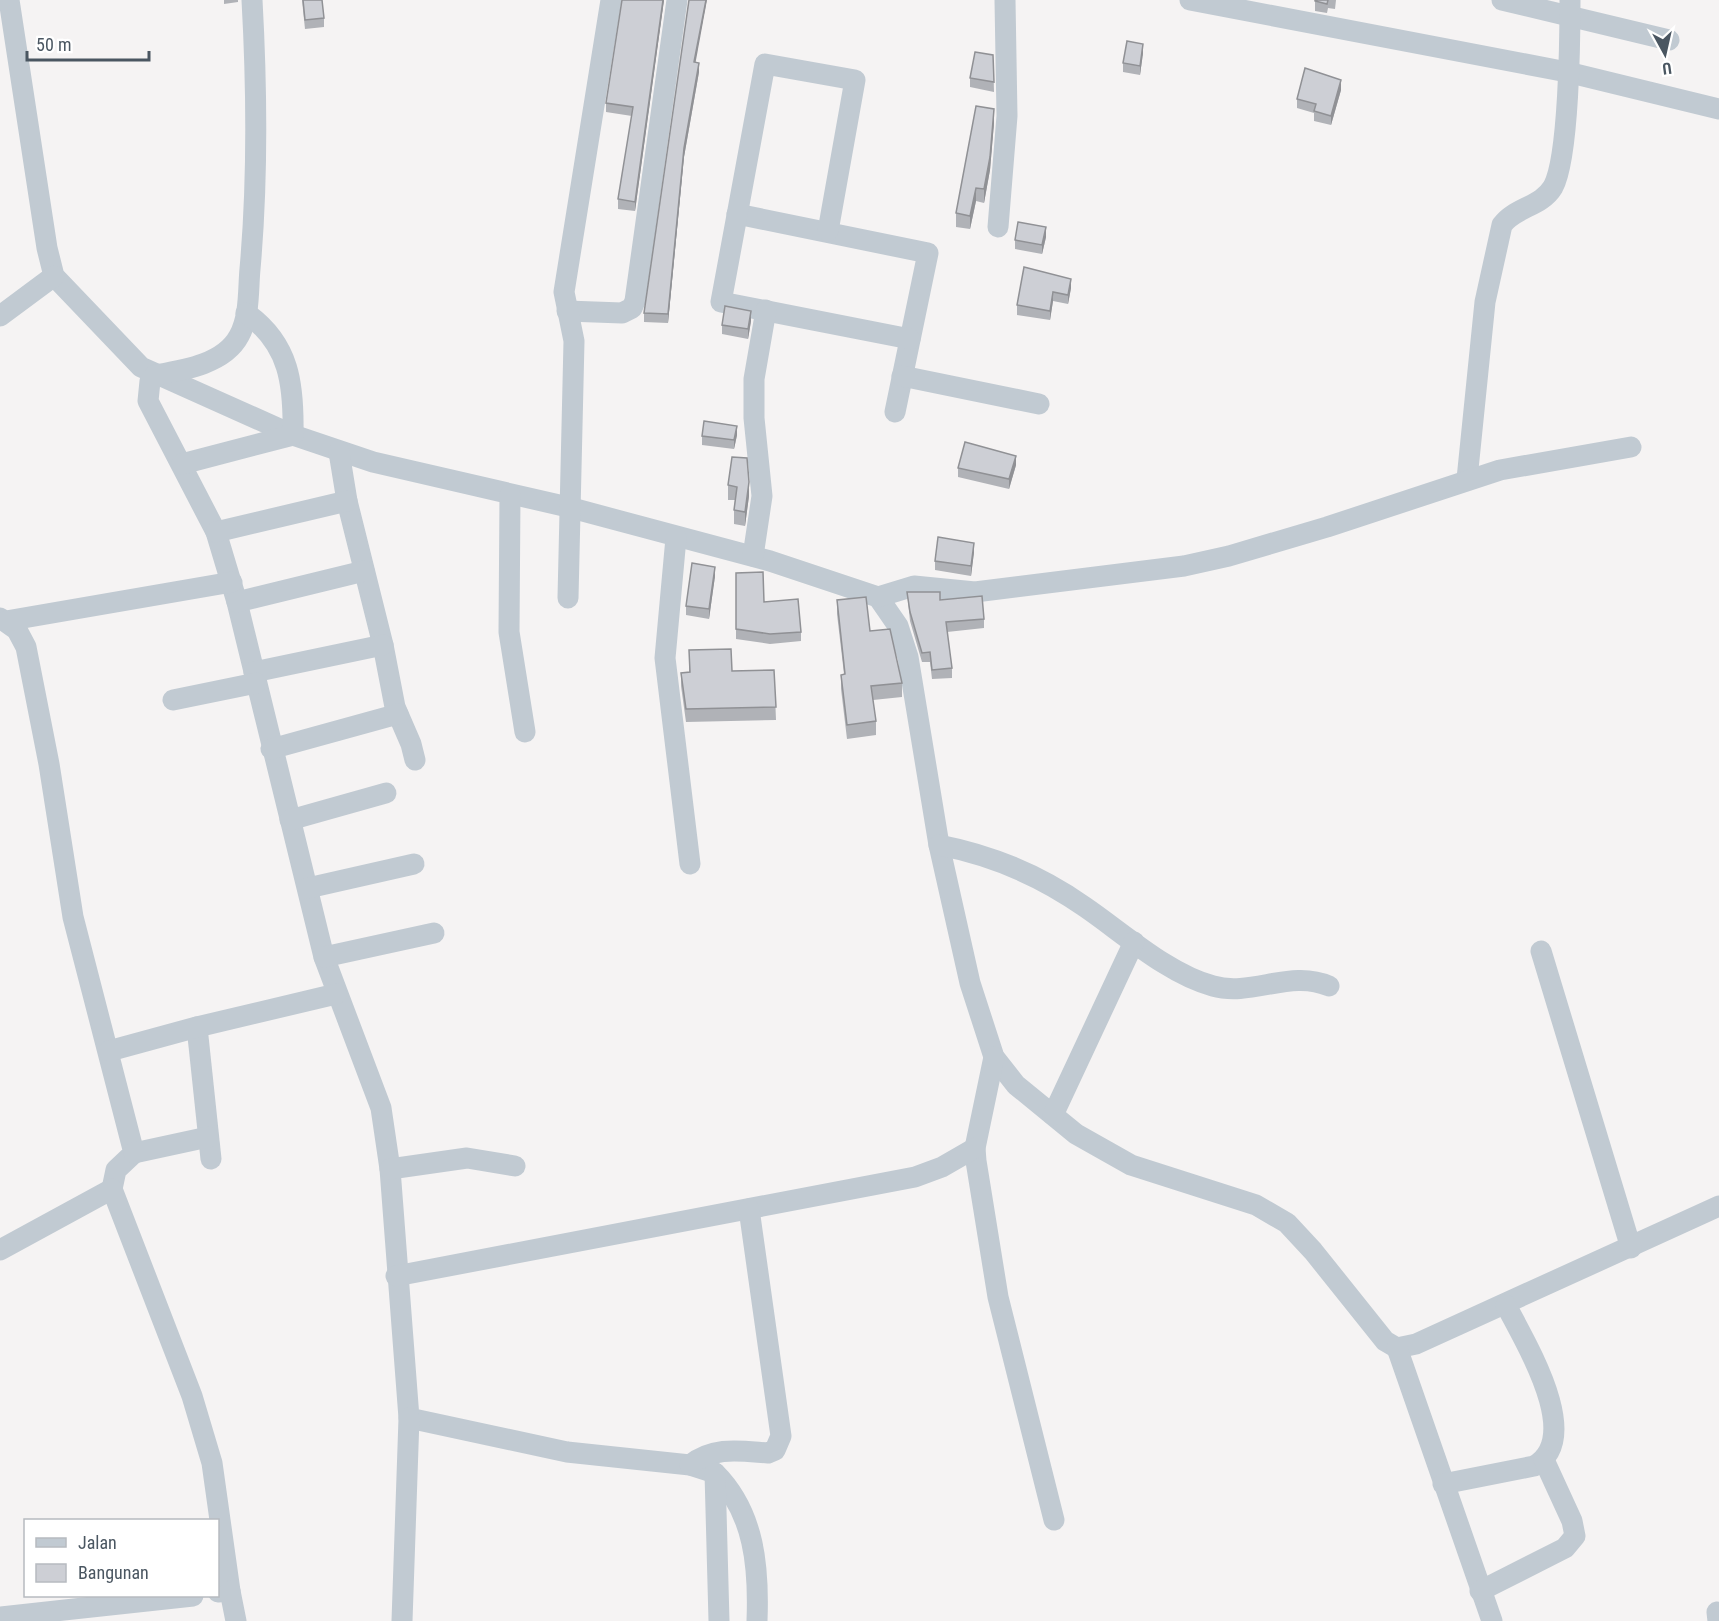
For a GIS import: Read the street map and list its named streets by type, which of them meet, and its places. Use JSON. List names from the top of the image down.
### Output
{
  "legend": ["Jalan", "Bangunan"],
  "scale_bar": "50 m",
  "north": "bottom"
}
